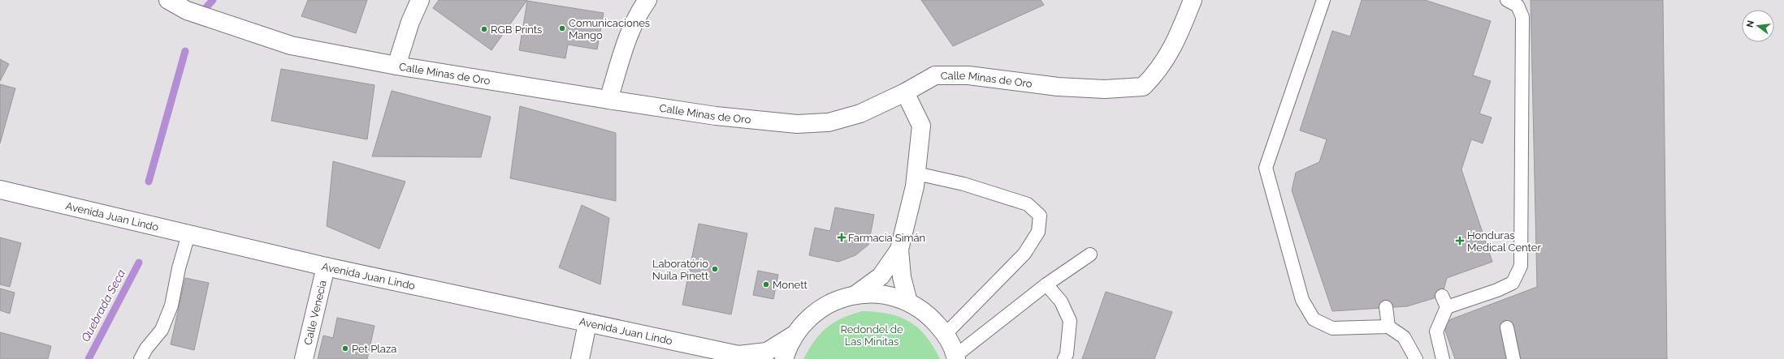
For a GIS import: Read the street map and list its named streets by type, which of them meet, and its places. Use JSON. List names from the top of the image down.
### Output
{
  "streets": {
    "street": ["Calle Minas de Oro", "Avenida Juan Lindo", "Calle Venecia"]
  },
  "crossings": [
    ["Avenida Juan Lindo", "Calle Venecia"]
  ],
  "water": ["Quebrada Seca"],
  "parks": ["Redondel de Las Minitas"],
  "places": {
    "other": [
      "Comunicaciones Mango",
      "RGB Prints",
      "Laboratório Nuila Pinett",
      "Monett",
      "Pet Plaza"
    ],
    "health": ["Farmacia Simán", "Honduras Medical Center"]
  },
  "north": "left"
}
